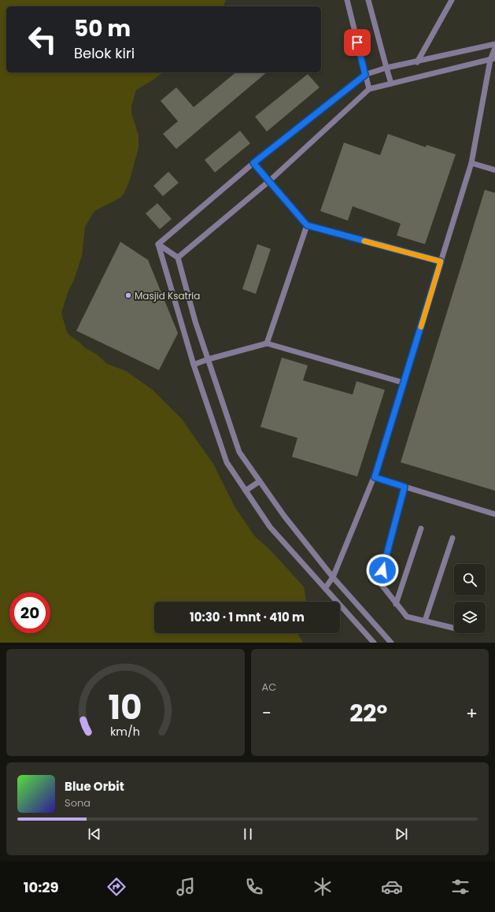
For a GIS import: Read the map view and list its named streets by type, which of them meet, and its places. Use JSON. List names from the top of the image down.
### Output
{
  "places": ["Masjid Ksatria"],
  "page": {
    "turn": ["50 m", "Belok kiri"],
    "limit": "20",
    "trip": "10:30 · 1 mnt · 410 m",
    "tile": "AC",
    "heat": ["−", "22°", "+"],
    "song": ["Blue Orbit", "Sona"],
    "tabs": "10:29",
    "gauge": ["10", "km/h"]
  }
}
